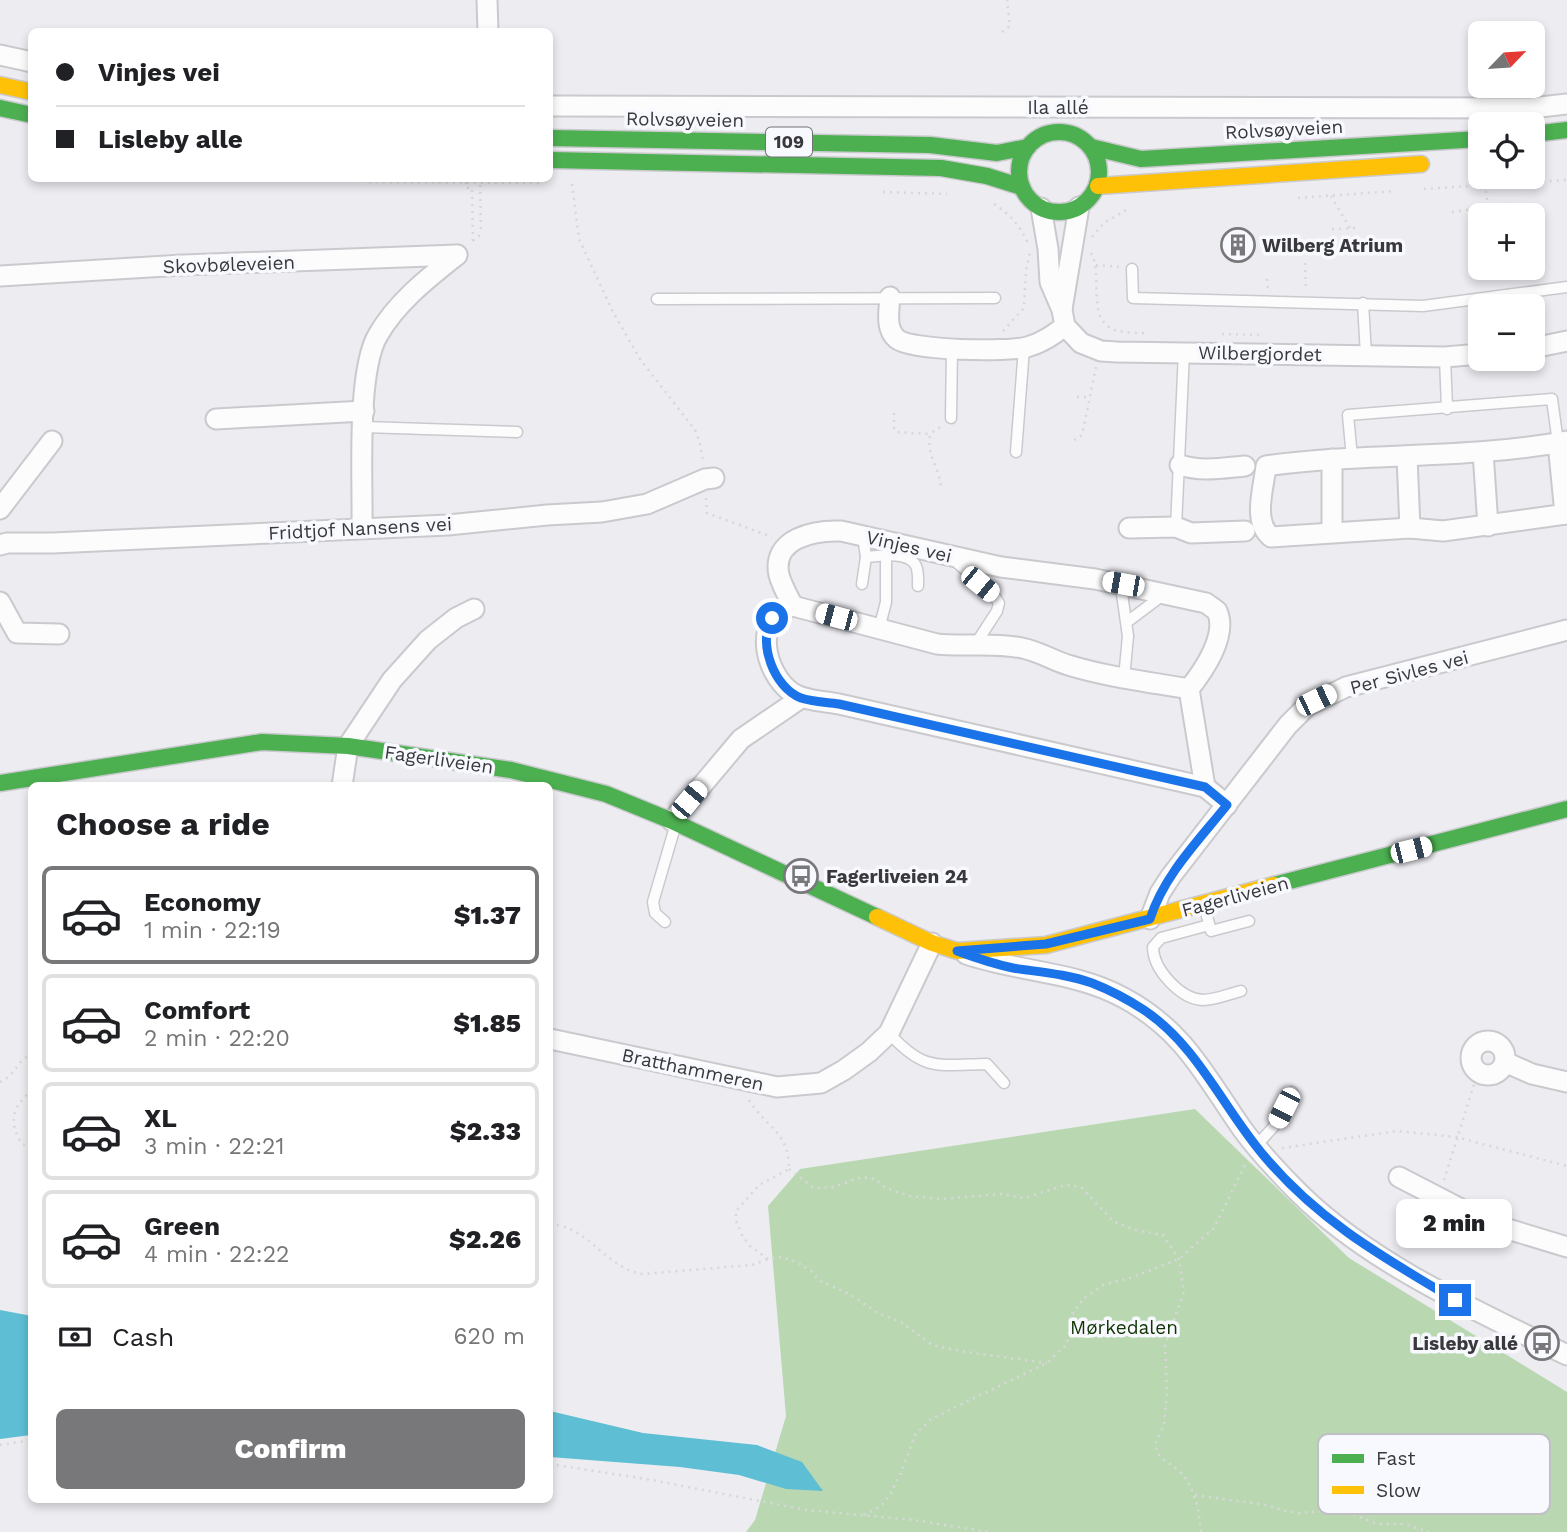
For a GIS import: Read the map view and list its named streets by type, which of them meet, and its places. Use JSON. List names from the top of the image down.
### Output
{
  "streets": {
    "main road": ["Rolvsøyveien", "109", "Fagerliveien"],
    "street": [
      "Ila allé",
      "Skovbøleveien",
      "Wilbergjordet",
      "Fridtjof Nansens vei",
      "Vinjes vei",
      "Per Sivles vei",
      "Bratthammeren"
    ]
  },
  "crossings": [
    ["Rolvsøyveien", "109"],
    ["Per Sivles vei", "Fagerliveien"],
    ["Fagerliveien", "Bratthammeren"]
  ],
  "parks": ["Mørkedalen"],
  "places": {
    "building": ["Wilberg Atrium"],
    "bus stop": ["Fagerliveien 24", "Lisleby allé"]
  },
  "legend": ["Fast", "Slow"],
  "north": "top right",
  "page": {
    "map_buttons": ["+", "−"],
    "banner": ["Vinjes vei", "Lisleby alle"],
    "heading": "Choose a ride",
    "list": [
      {
        "name": "Economy",
        "note": "1 min · 22:19",
        "value": "$1.37"
      },
      {
        "name": "Comfort",
        "note": "2 min · 22:20",
        "value": "$1.85"
      },
      {
        "name": "XL",
        "note": "3 min · 22:21",
        "value": "$2.33"
      },
      {
        "name": "Green",
        "note": "4 min · 22:22",
        "value": "$2.26"
      }
    ],
    "bubble": "2 min",
    "pay": ["Cash", "620 m"],
    "buttons": "Confirm"
  }
}
